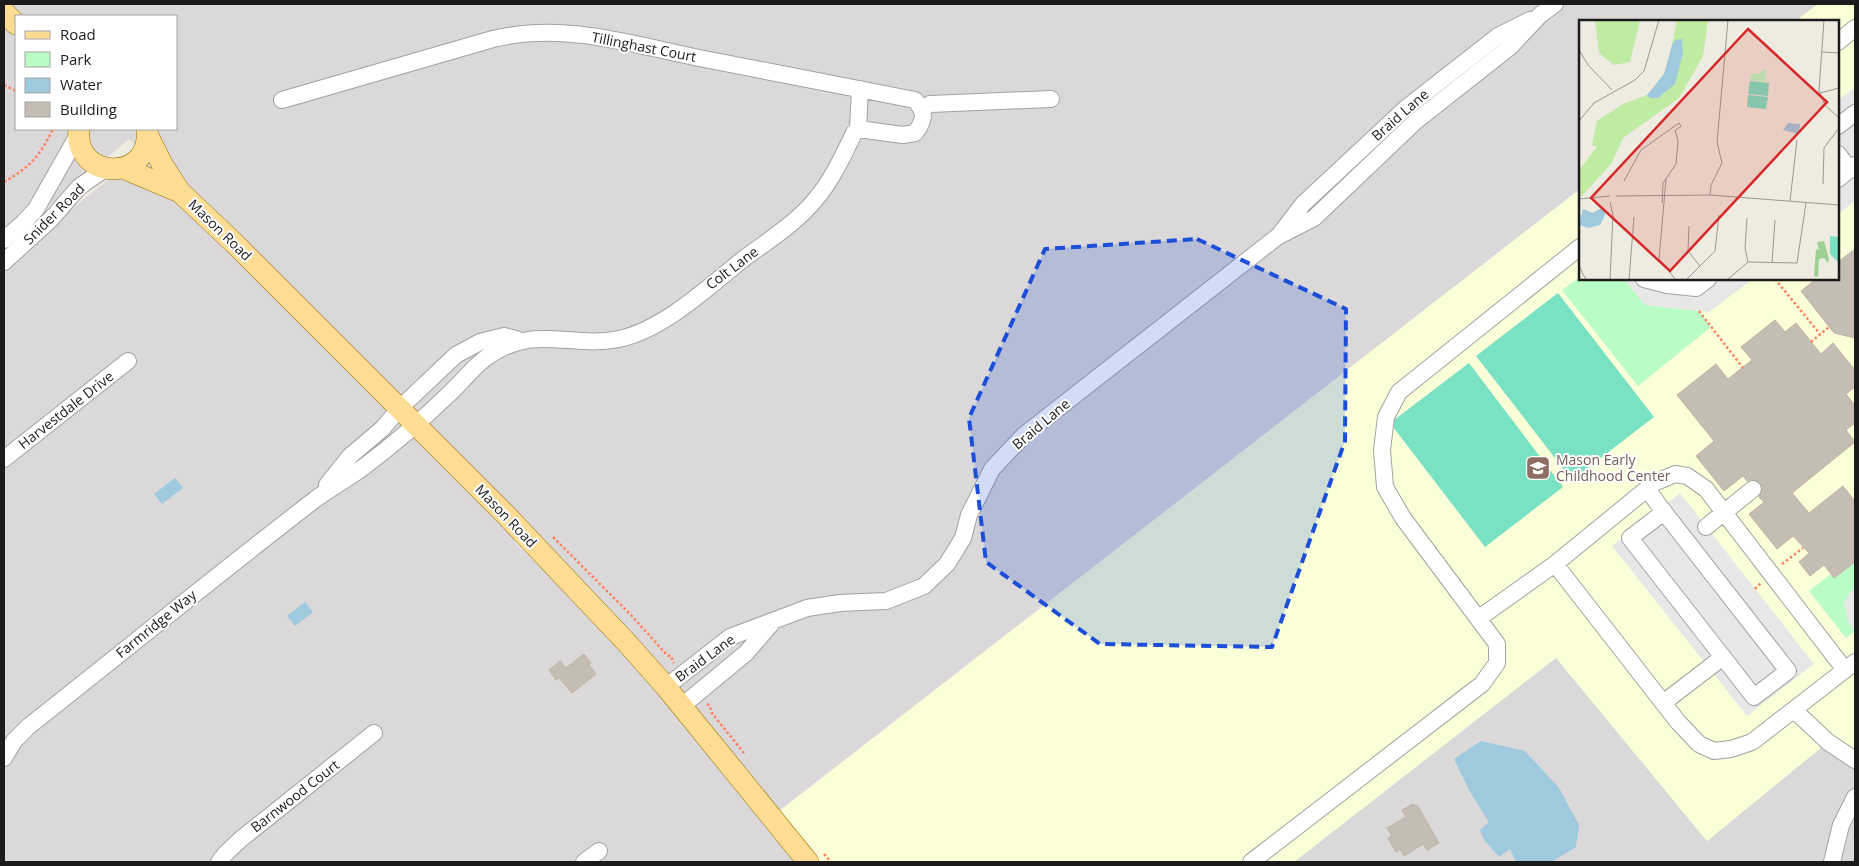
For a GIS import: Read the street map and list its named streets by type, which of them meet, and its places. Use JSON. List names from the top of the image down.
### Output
{
  "streets": {
    "main road": ["Mason Road"],
    "street": [
      "Tillinghast Court",
      "Braid Lane",
      "Snider Road",
      "Colt Lane",
      "Harvestdale Drive",
      "Farmridge Way",
      "Barnwood Court"
    ]
  },
  "crossings": [
    ["Tillinghast Court", "Colt Lane"],
    ["Braid Lane", "Mason Road"],
    ["Snider Road", "Mason Road"],
    ["Mason Road", "Colt Lane"],
    ["Mason Road", "Farmridge Way"],
    ["Colt Lane", "Farmridge Way"]
  ],
  "places": {
    "school or university": ["Mason Early Childhood Center"]
  },
  "legend": [
    "Road",
    "Park",
    "Water",
    "Building"
  ]
}
